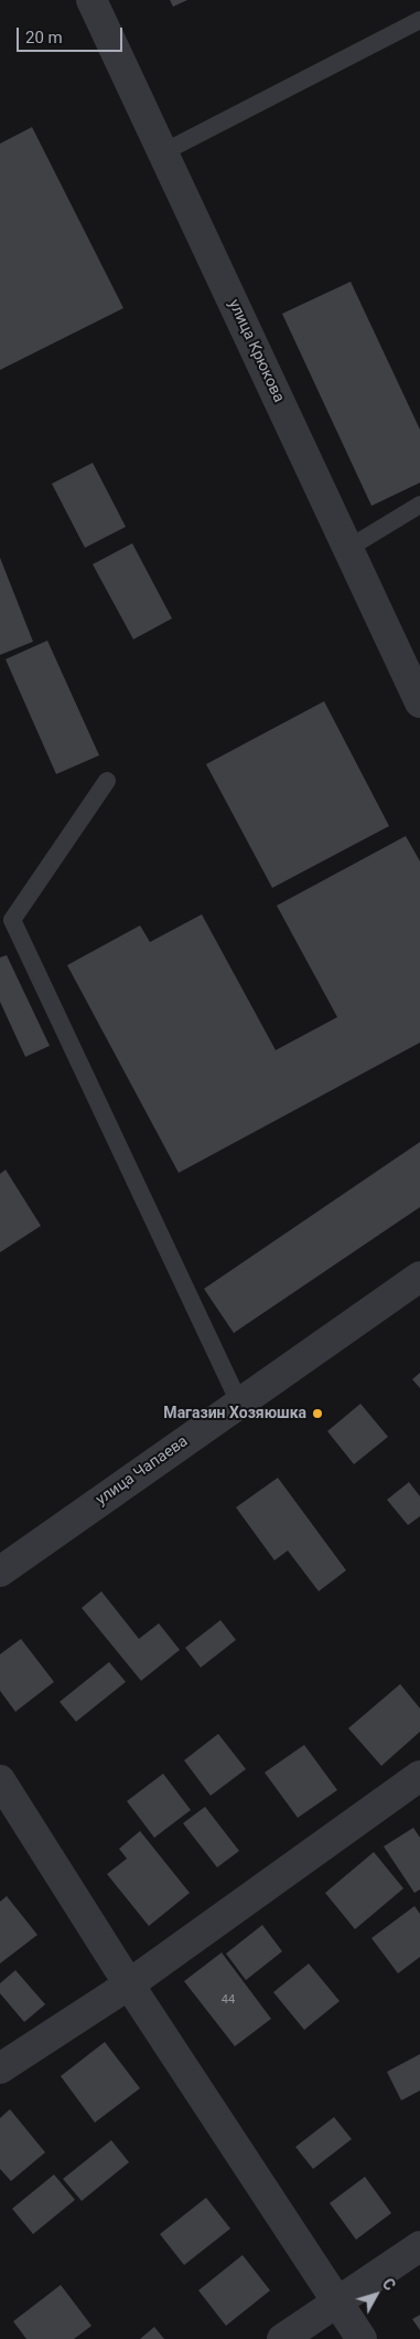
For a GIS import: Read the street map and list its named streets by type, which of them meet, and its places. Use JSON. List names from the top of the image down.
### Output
{
  "streets": {
    "street": ["улица Крюкова", "улица Чапаева"]
  },
  "places": ["Магазин Хозяюшка"],
  "house_numbers": ["44"],
  "scale_bar": "20 m",
  "north": "top right"
}
